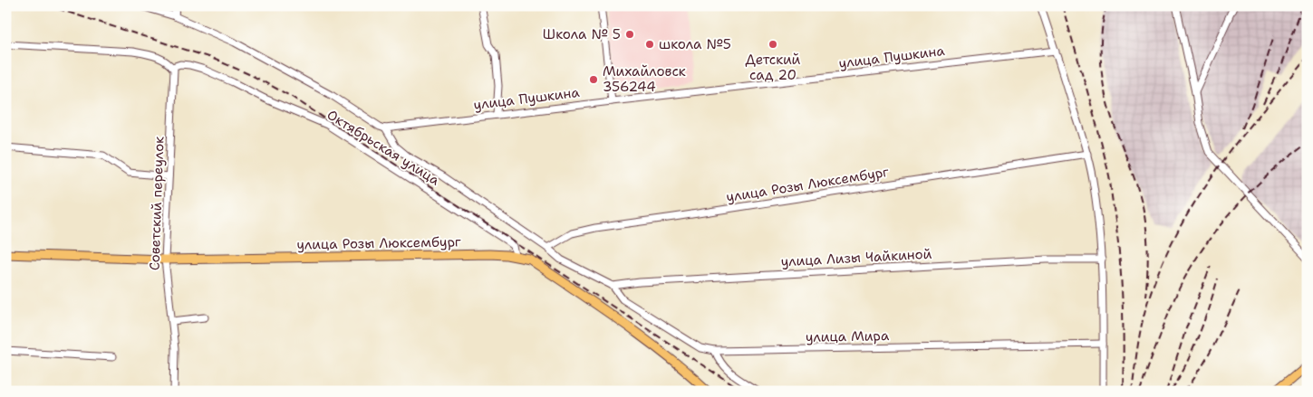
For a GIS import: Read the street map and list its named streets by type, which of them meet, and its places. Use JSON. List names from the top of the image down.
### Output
{
  "streets": {
    "main road": ["улица Розы Люксембург"],
    "street": [
      "улица Пушкина",
      "Октябрьская улица",
      "Советский переулок",
      "улица Лизы Чайкиной",
      "улица Мира"
    ]
  },
  "crossings": [
    ["Октябрьская улица", "улица Розы Люксембург"],
    ["Октябрьская улица", "Советский переулок"],
    ["улица Розы Люксембург", "Советский переулок"],
    ["улица Лизы Чайкиной", "улица Мира"]
  ],
  "places": [
    "Школа № 5",
    "школа №5",
    "Детский сад 20",
    "Михайловск 356244"
  ]
}
